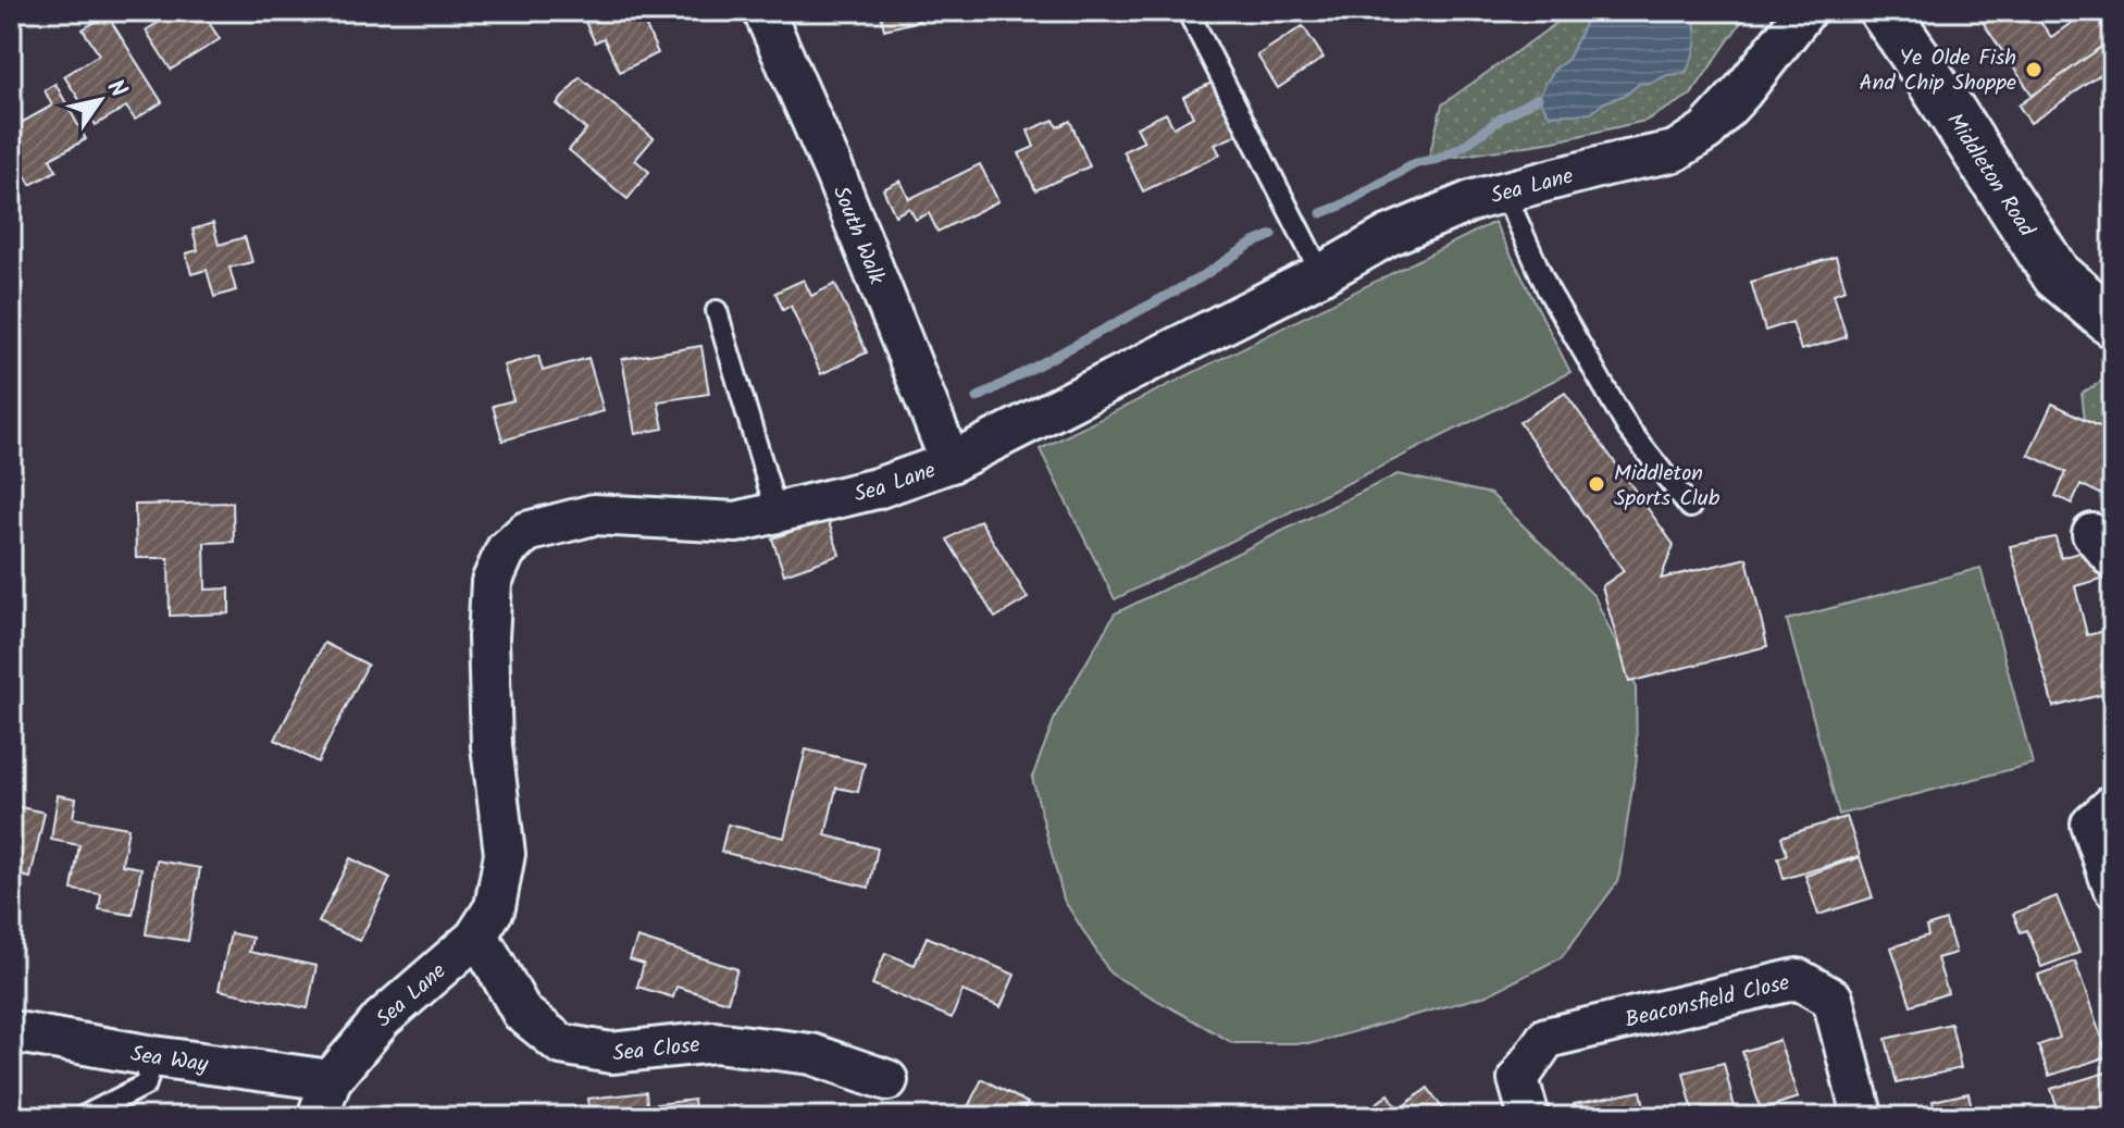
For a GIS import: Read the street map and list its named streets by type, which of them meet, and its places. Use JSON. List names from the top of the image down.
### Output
{
  "streets": {
    "main road": ["Middleton Road"],
    "street": [
      "Sea Lane",
      "South Walk",
      "Beaconsfield Close",
      "Sea Close",
      "Sea Way"
    ]
  },
  "crossings": [
    ["Sea Lane", "South Walk"],
    ["Sea Lane", "Sea Close"],
    ["Sea Lane", "Sea Way"]
  ],
  "places": ["Ye Olde Fish And Chip Shoppe", "Middleton Sports Club"],
  "north": "top right"
}
